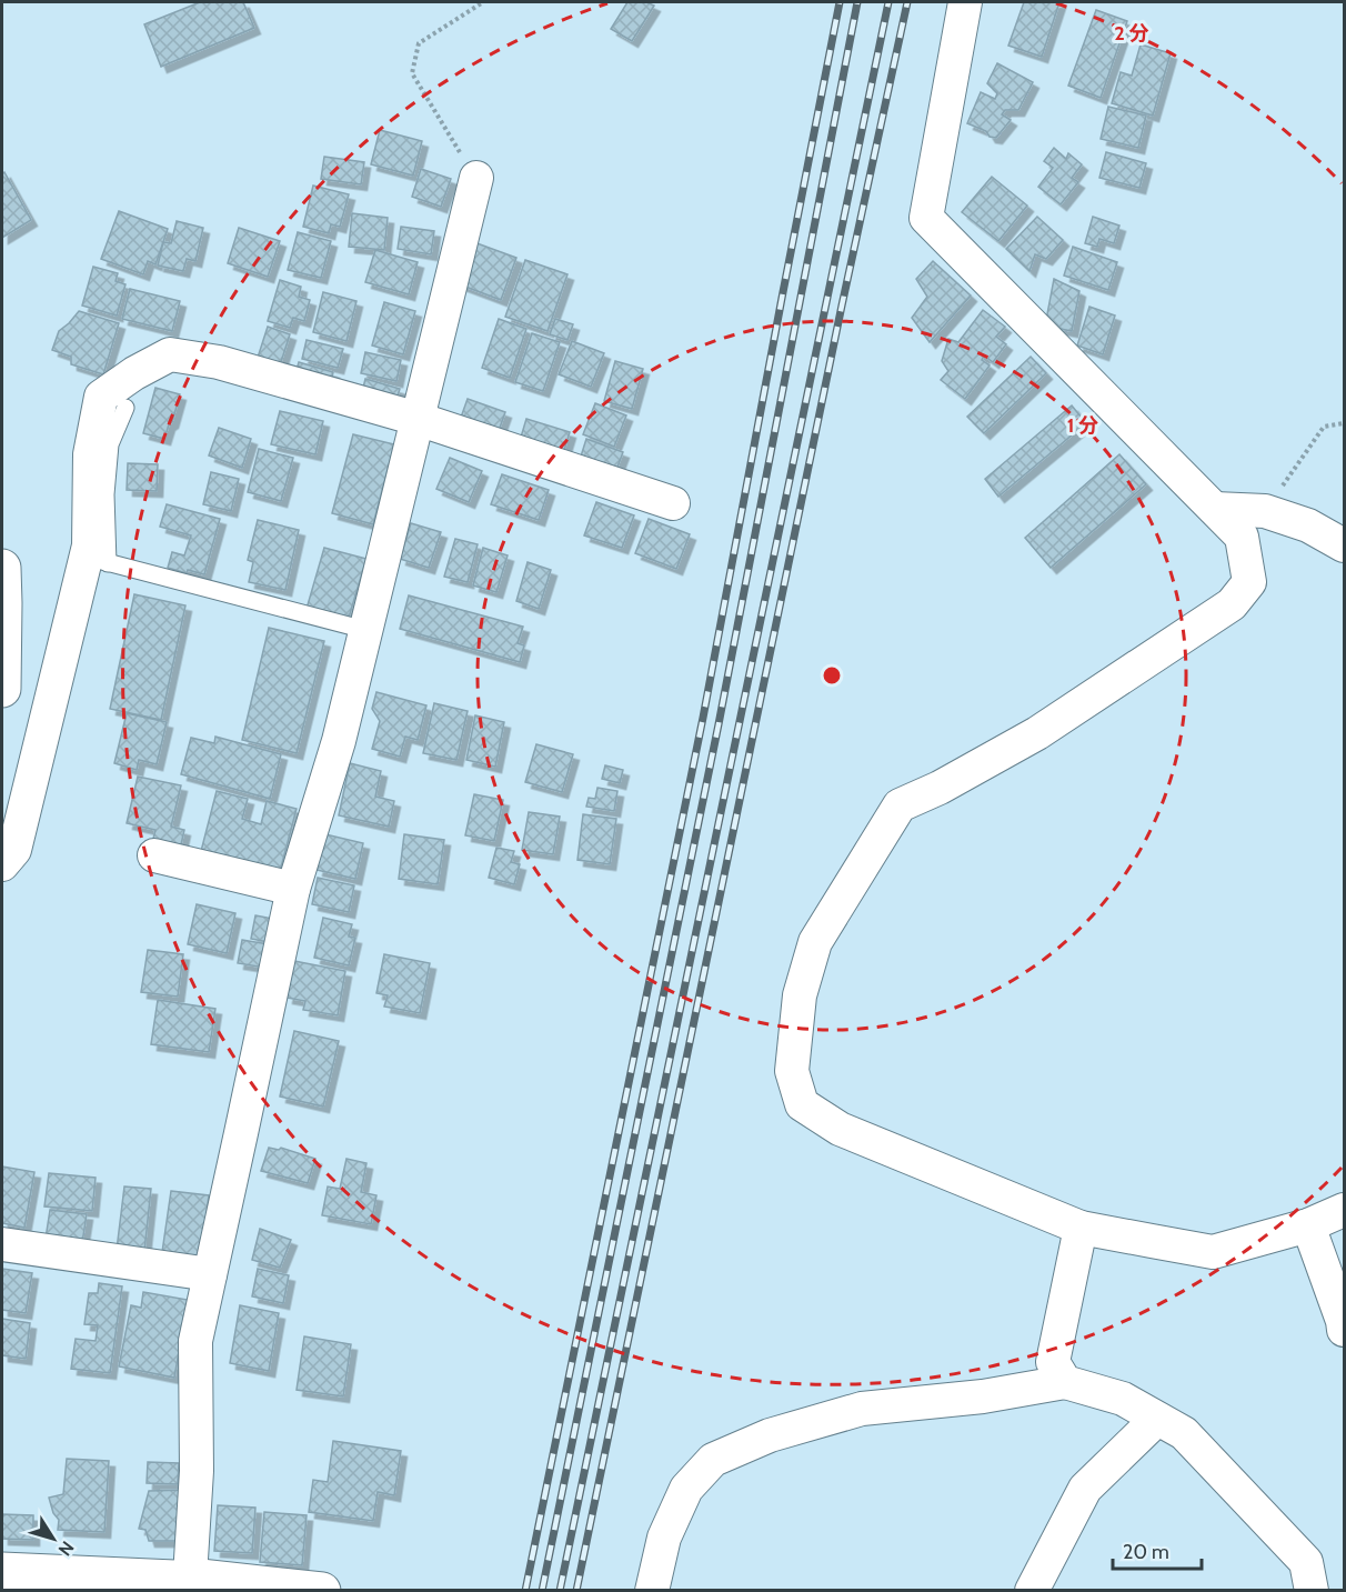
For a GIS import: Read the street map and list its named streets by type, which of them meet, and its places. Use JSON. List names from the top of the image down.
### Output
{
  "scale_bar": "20 m",
  "north": "bottom right",
  "rings": ["2 分", "1 分"]
}
